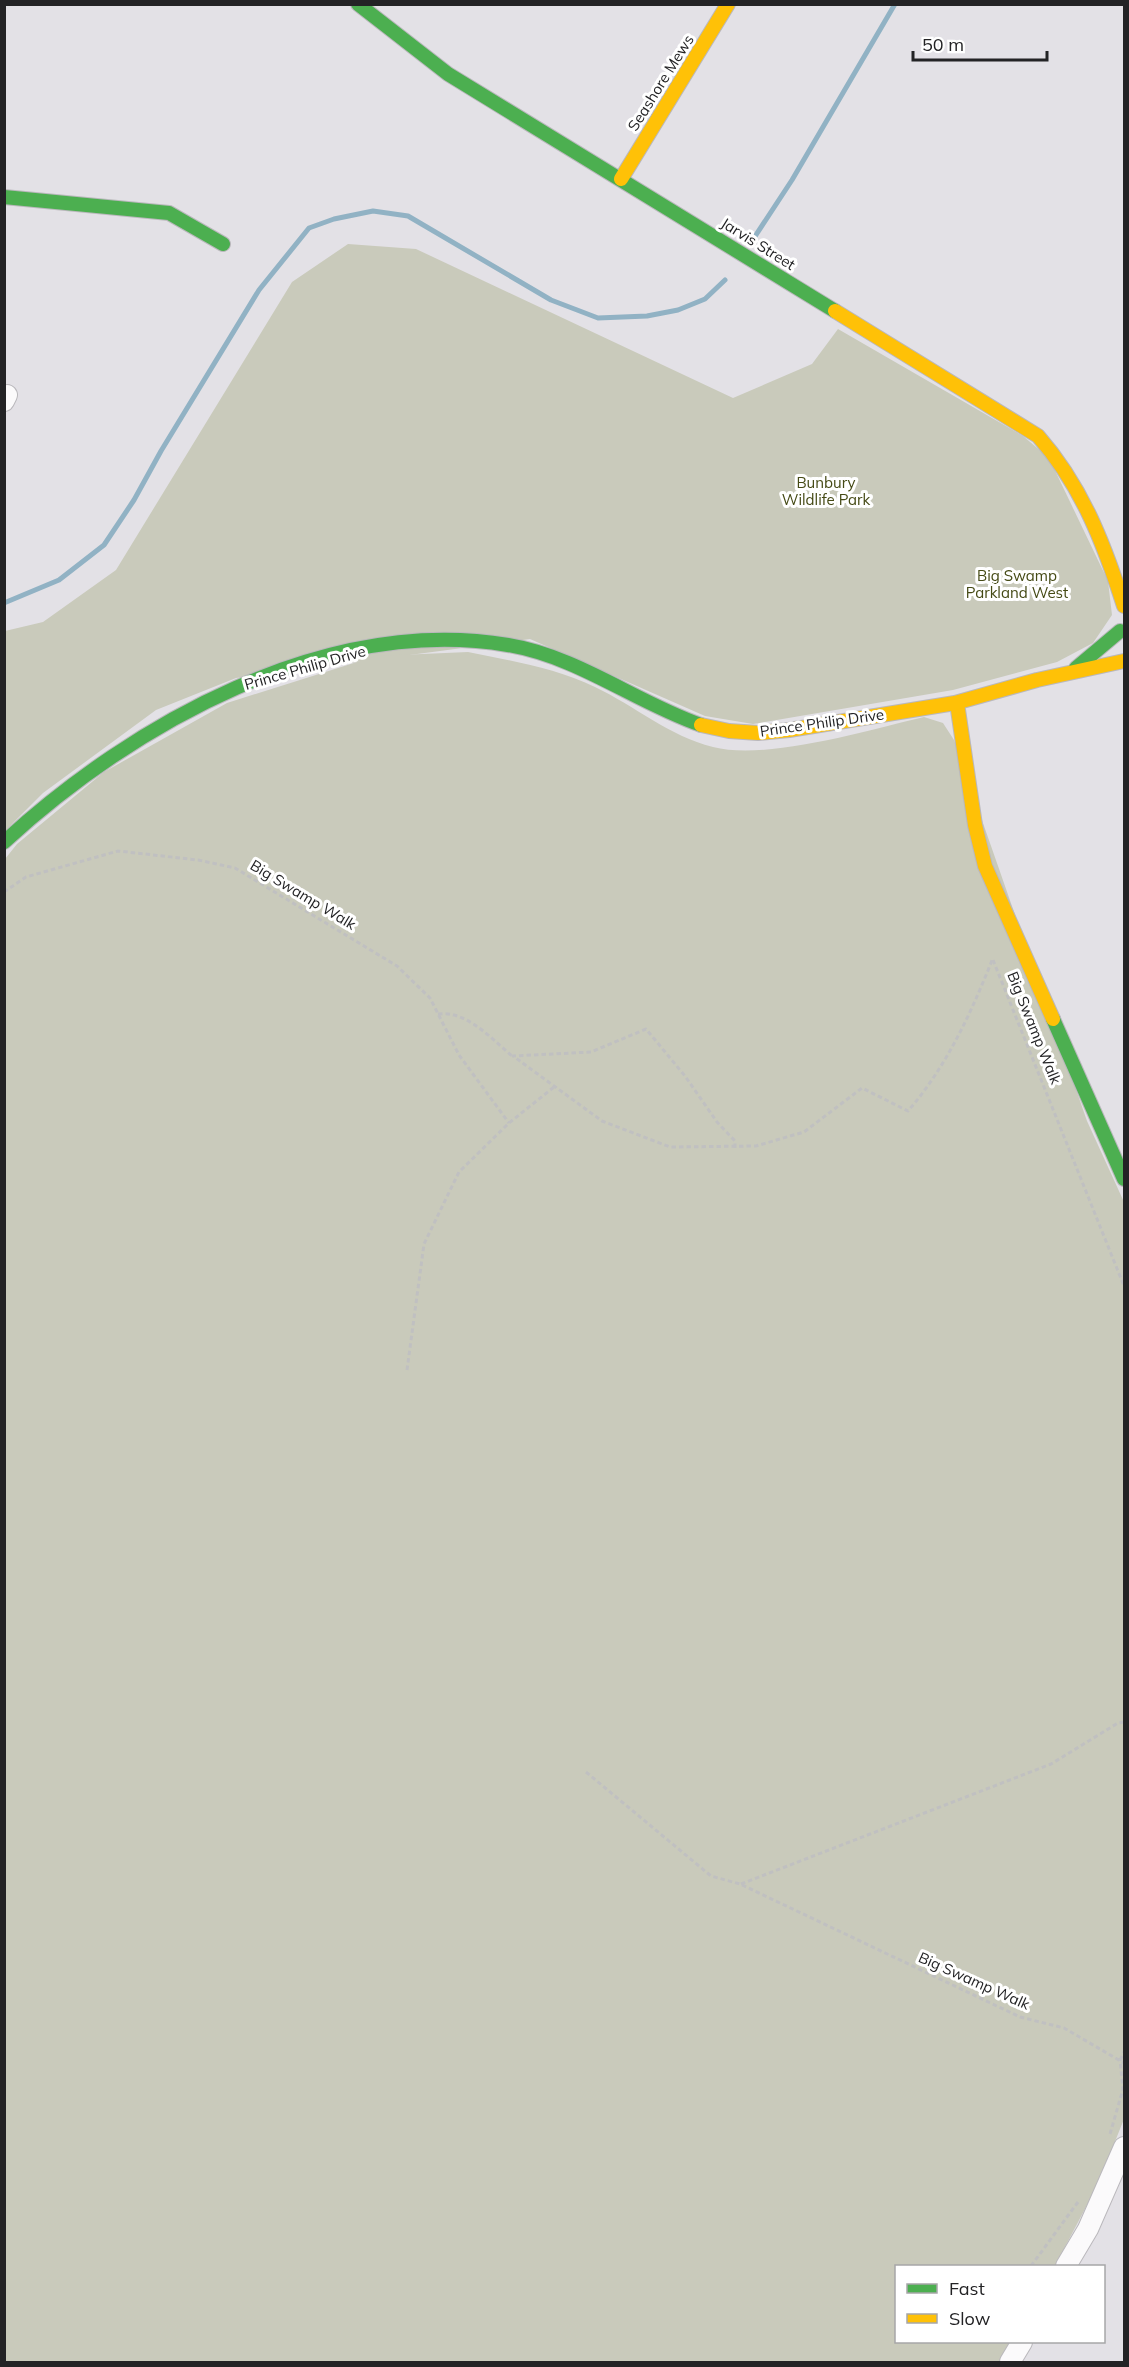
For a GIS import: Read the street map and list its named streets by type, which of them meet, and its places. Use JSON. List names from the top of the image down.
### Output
{
  "streets": {
    "street": ["Seashore Mews", "Jarvis Street", "Prince Philip Drive"],
    "path": ["Big Swamp Walk"]
  },
  "crossings": [
    ["Seashore Mews", "Jarvis Street"]
  ],
  "parks": ["Bunbury Wildlife Park", "Big Swamp Parkland West"],
  "legend": ["Fast", "Slow"],
  "scale_bar": "50 m"
}
